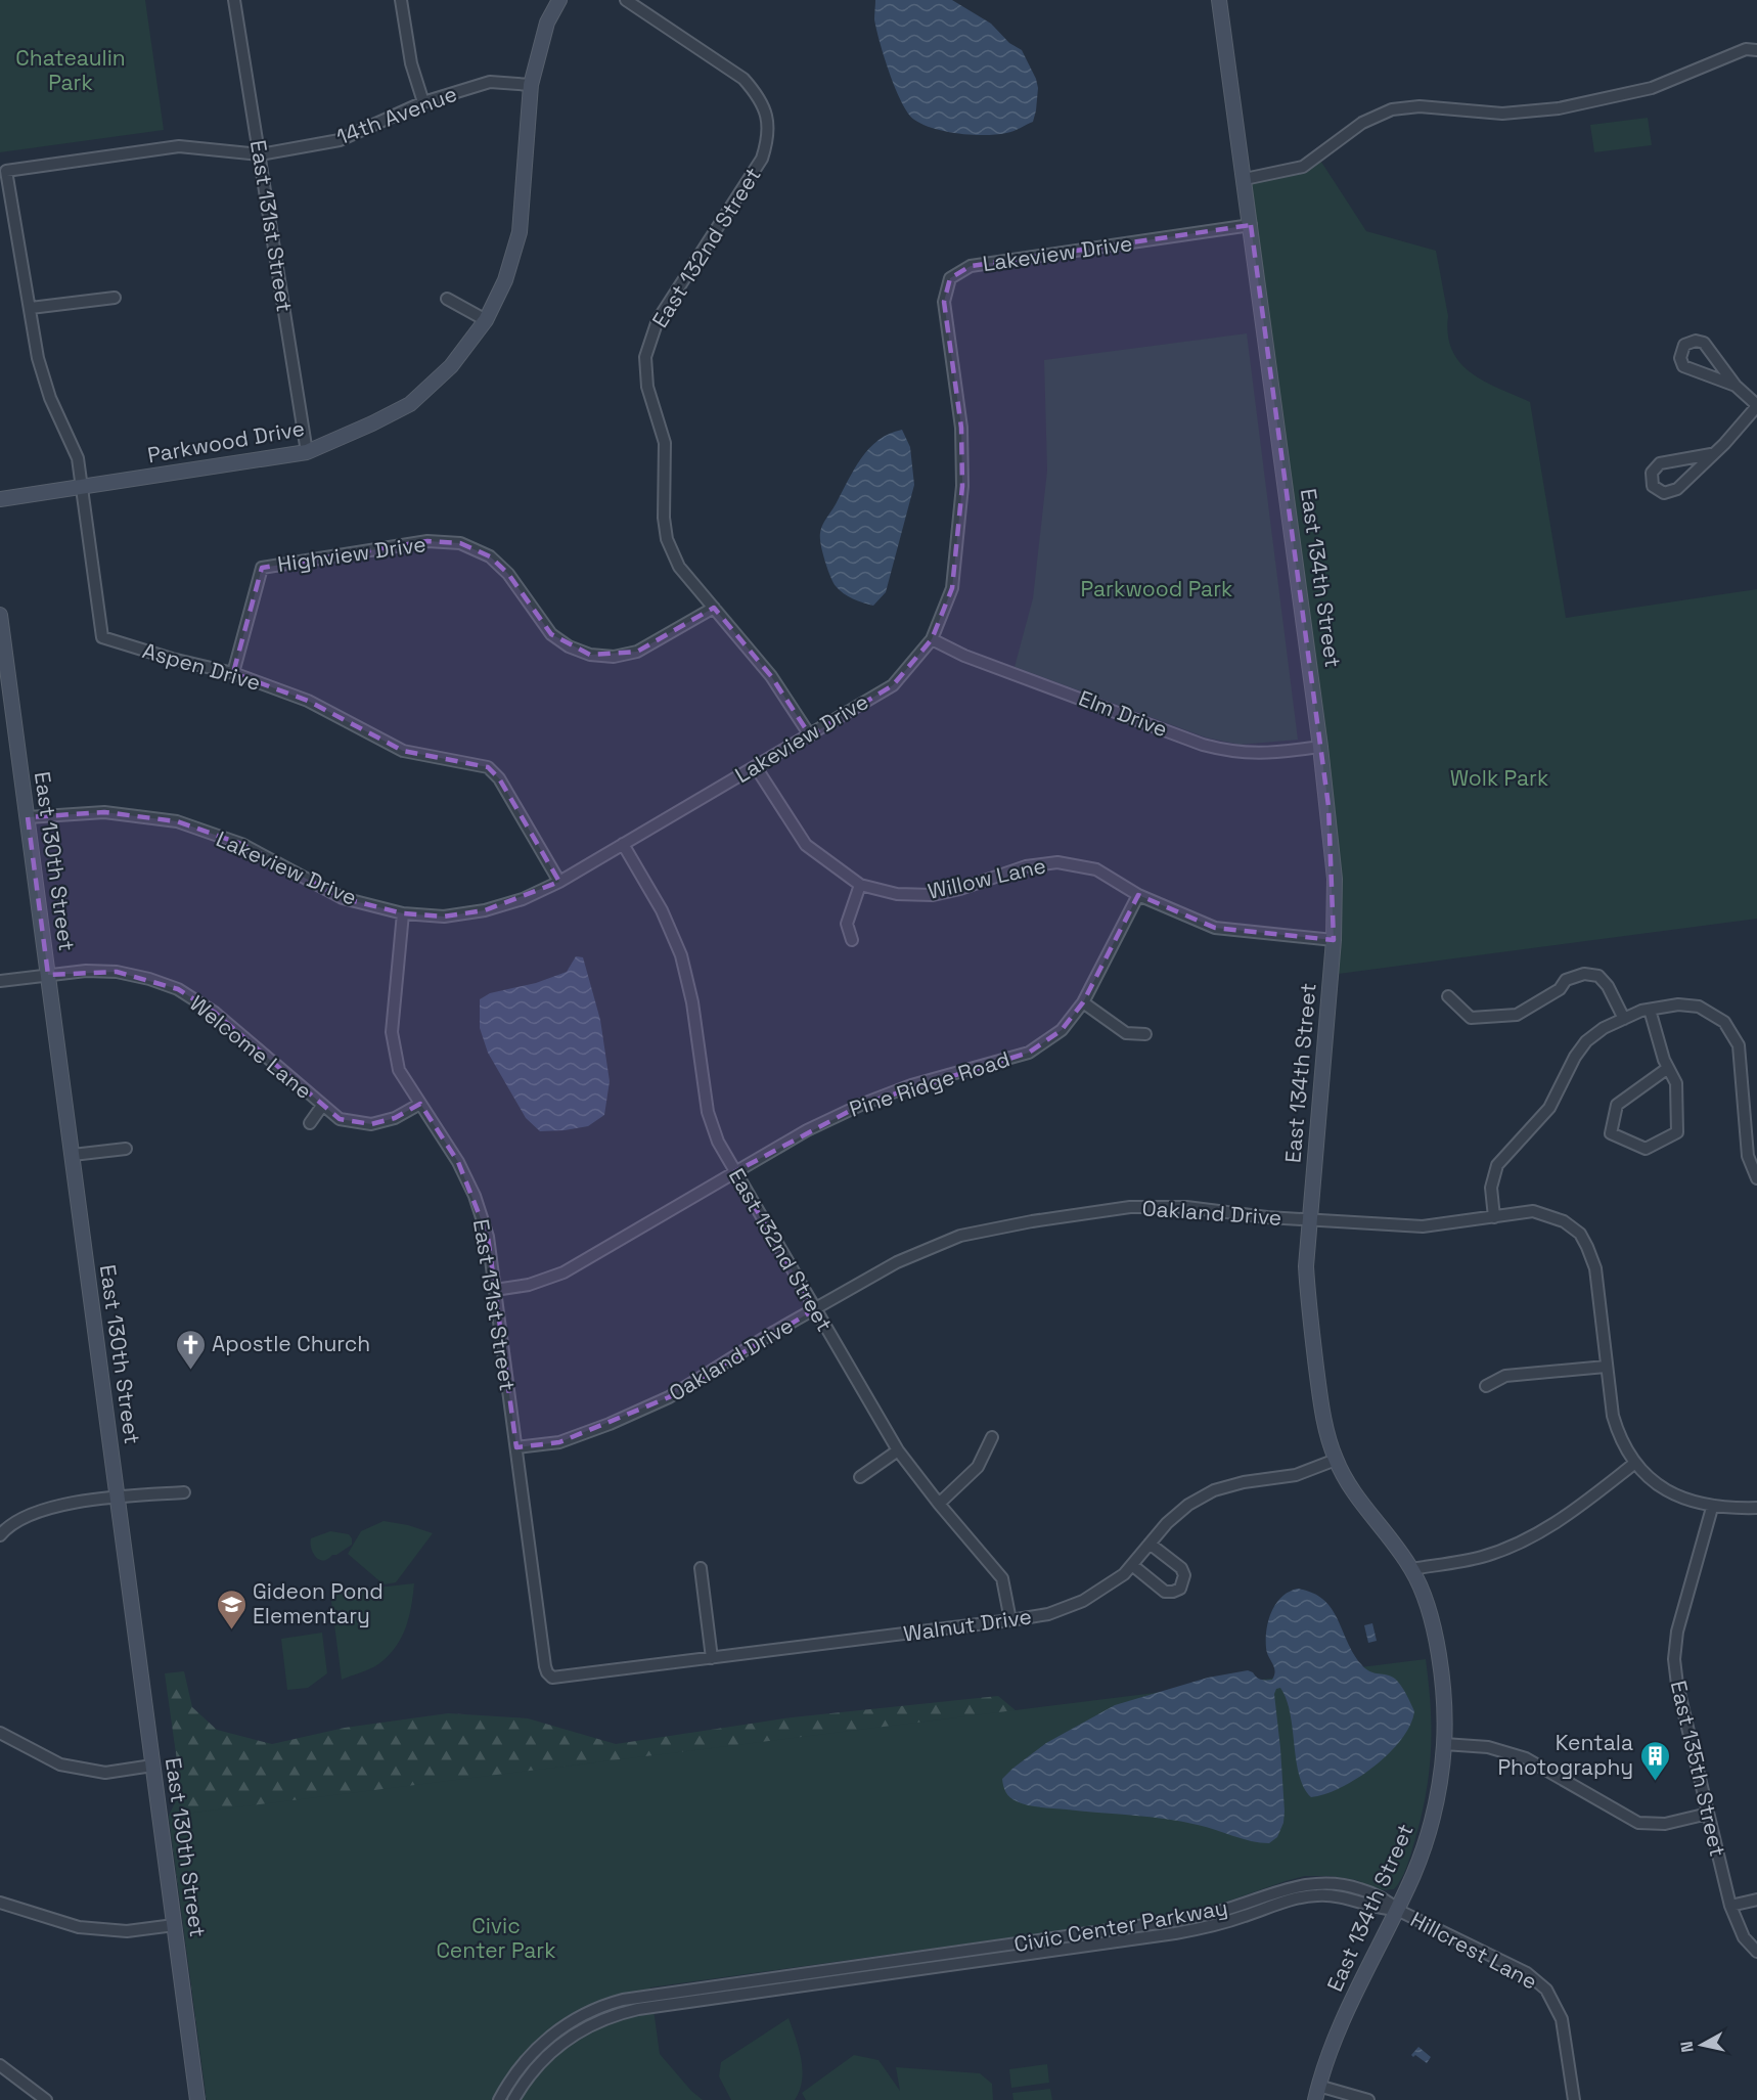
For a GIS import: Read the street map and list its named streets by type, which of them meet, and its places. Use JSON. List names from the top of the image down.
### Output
{
  "streets": {
    "street": [
      "14th Avenue",
      "East 131st Street",
      "East 132nd Street",
      "Lakeview Drive",
      "Parkwood Drive",
      "Highview Drive",
      "East 134th Street",
      "Aspen Drive",
      "Elm Drive",
      "East 130th Street",
      "Willow Lane",
      "Welcome Lane",
      "Pine Ridge Road",
      "Oakland Drive",
      "Walnut Drive",
      "East 135th Street",
      "Civic Center Parkway",
      "Hillcrest Lane"
    ]
  },
  "crossings": [
    ["14th Avenue", "East 131st Street"],
    ["14th Avenue", "Parkwood Drive"],
    ["14th Avenue", "Aspen Drive"],
    ["East 131st Street", "Lakeview Drive"],
    ["East 131st Street", "Parkwood Drive"],
    ["East 131st Street", "Welcome Lane"],
    ["East 131st Street", "Pine Ridge Road"],
    ["East 131st Street", "Oakland Drive"],
    ["East 131st Street", "Walnut Drive"],
    ["East 132nd Street", "Lakeview Drive"],
    ["East 132nd Street", "Highview Drive"],
    ["East 132nd Street", "Pine Ridge Road"],
    ["East 132nd Street", "Oakland Drive"],
    ["East 132nd Street", "Walnut Drive"],
    ["Lakeview Drive", "East 134th Street"],
    ["Lakeview Drive", "Aspen Drive"],
    ["Lakeview Drive", "Elm Drive"],
    ["Lakeview Drive", "East 130th Street"],
    ["Lakeview Drive", "Willow Lane"],
    ["Parkwood Drive", "Aspen Drive"],
    ["Highview Drive", "Aspen Drive"],
    ["East 134th Street", "Elm Drive"],
    ["East 134th Street", "Willow Lane"],
    ["East 134th Street", "Oakland Drive"],
    ["East 134th Street", "Walnut Drive"],
    ["East 134th Street", "Civic Center Parkway"],
    ["East 134th Street", "Hillcrest Lane"],
    ["East 130th Street", "Welcome Lane"],
    ["Willow Lane", "Pine Ridge Road"],
    ["Oakland Drive", "East 135th Street"],
    ["Civic Center Parkway", "Hillcrest Lane"]
  ],
  "parks": [
    "Chateaulin Park",
    "Parkwood Park",
    "Wolk Park",
    "Civic Center Park"
  ],
  "places": {
    "church": ["Apostle Church"],
    "school or university": ["Gideon Pond Elementary"],
    "building": ["Kentala Photography"]
  },
  "north": "left"
}
